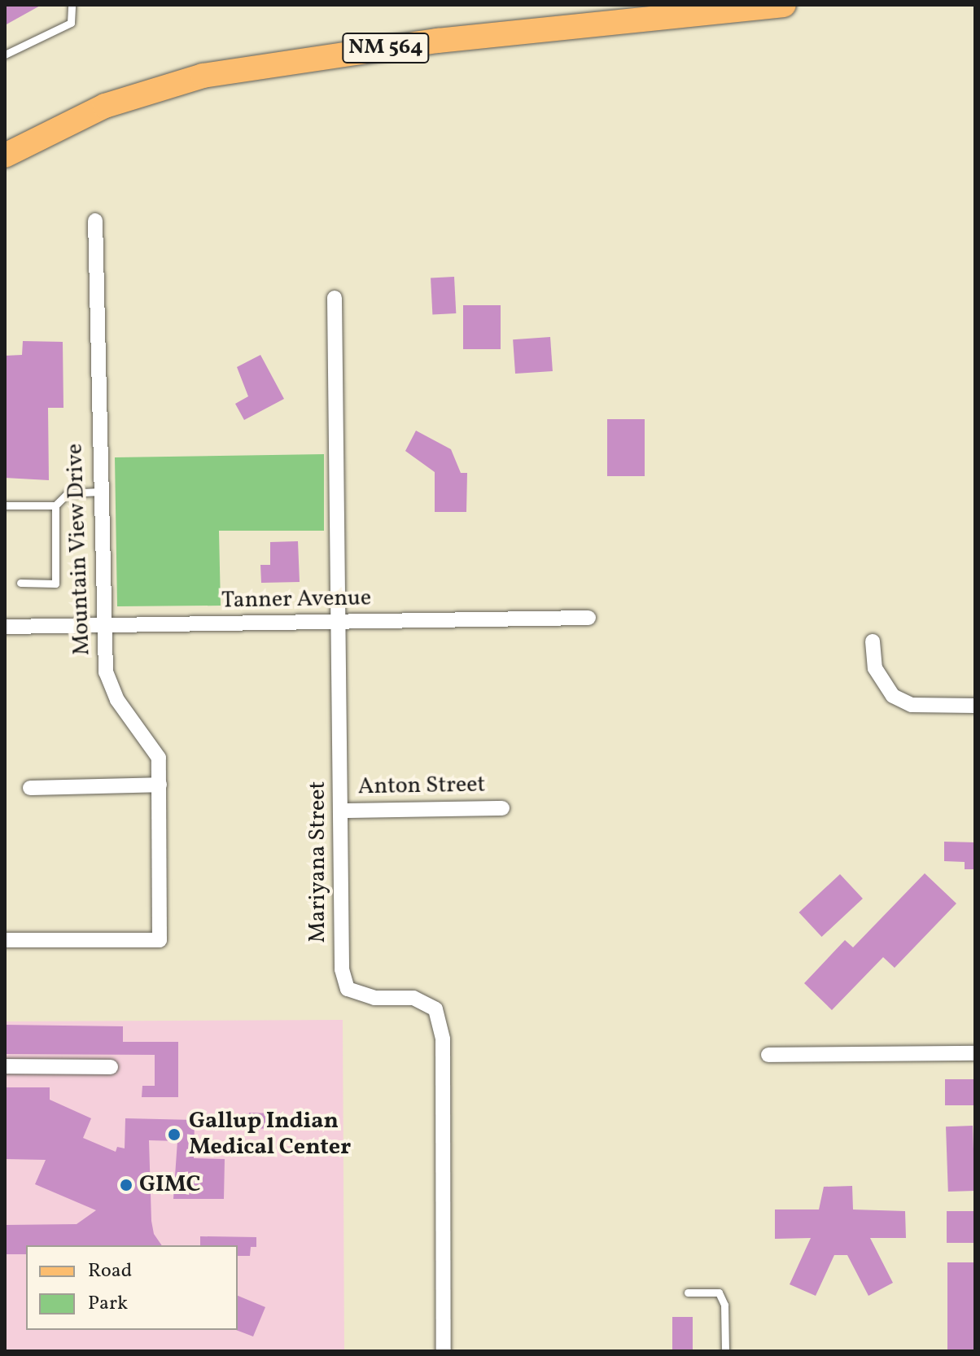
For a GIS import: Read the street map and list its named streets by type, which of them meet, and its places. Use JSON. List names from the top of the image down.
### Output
{
  "streets": {
    "main road": ["NM 564"],
    "street": [
      "Mountain View Drive",
      "Tanner Avenue",
      "Anton Street",
      "Mariyana Street"
    ]
  },
  "crossings": [
    ["Mountain View Drive", "Tanner Avenue"],
    ["Tanner Avenue", "Mariyana Street"],
    ["Anton Street", "Mariyana Street"]
  ],
  "places": ["Gallup Indian Medical Center", "GIMC"],
  "legend": ["Road", "Park"]
}
